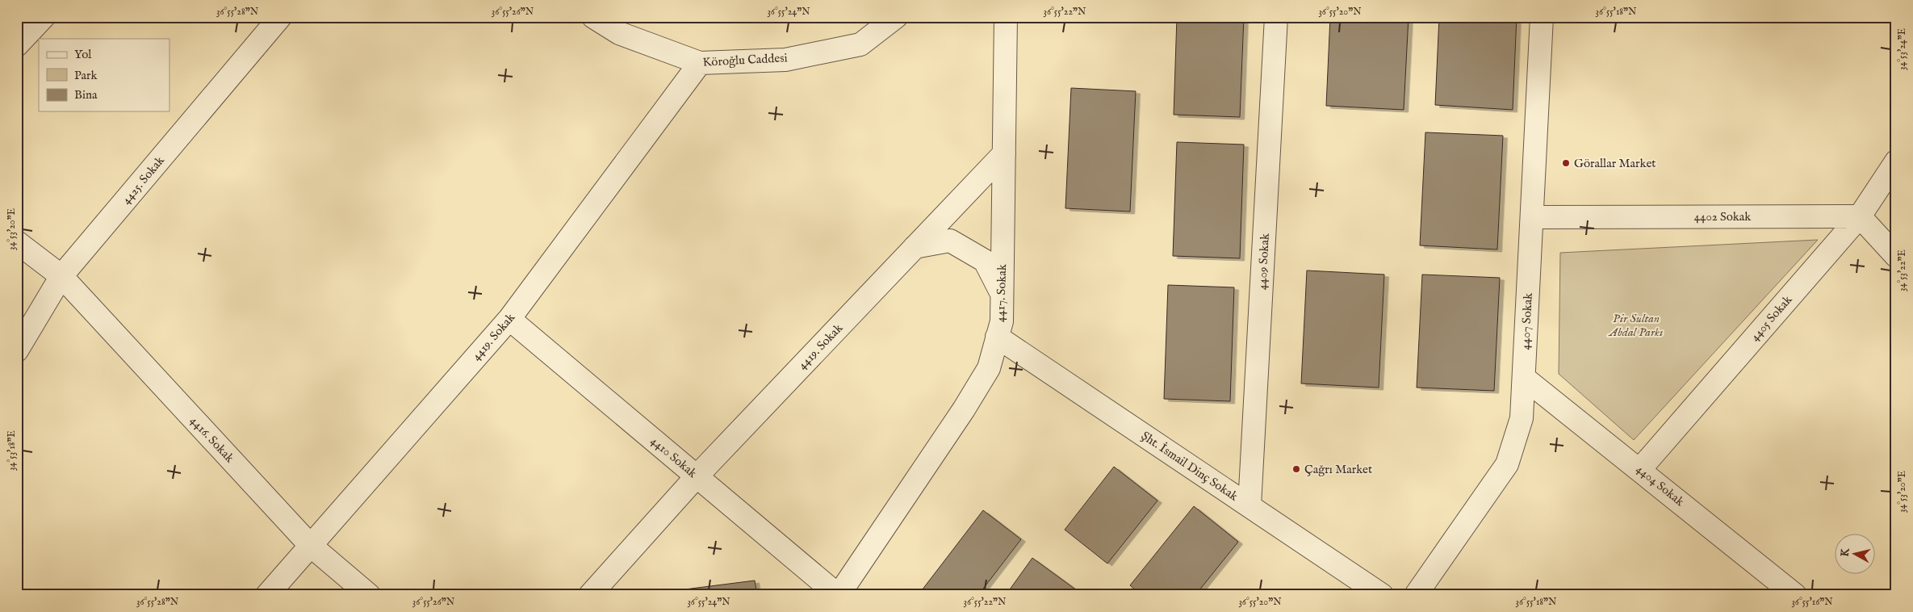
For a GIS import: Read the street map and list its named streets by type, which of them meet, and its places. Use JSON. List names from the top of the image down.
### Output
{
  "streets": {
    "street": [
      "Köroğlu Caddesi",
      "4425. Sokak",
      "4402 Sokak",
      "4409 Sokak",
      "4417. Sokak",
      "4405 Sokak",
      "4407 Sokak",
      "4419. Sokak",
      "4416. Sokak",
      "4410 Sokak",
      "Şht. İsmail Dinç Sokak",
      "4404 Sokak"
    ]
  },
  "crossings": [
    ["Köroğlu Caddesi", "4419. Sokak"],
    ["4425. Sokak", "4416. Sokak"],
    ["4402 Sokak", "4405 Sokak"],
    ["4402 Sokak", "4407 Sokak"],
    ["4409 Sokak", "Şht. İsmail Dinç Sokak"],
    ["4417. Sokak", "4419. Sokak"],
    ["4417. Sokak", "4410 Sokak"],
    ["4417. Sokak", "Şht. İsmail Dinç Sokak"],
    ["4405 Sokak", "4404 Sokak"],
    ["4407 Sokak", "4404 Sokak"],
    ["4419. Sokak", "4416. Sokak"],
    ["4419. Sokak", "4410 Sokak"]
  ],
  "parks": ["Pir Sultan Abdal Parkı"],
  "places": ["Görallar Market", "Çağrı Market"],
  "legend": ["Yol", "Park", "Bina"],
  "north": "left",
  "coordinates": [
    "36°55'28\"N",
    "36°55'26\"N",
    "36°55'24\"N",
    "36°55'22\"N",
    "36°55'20\"N",
    "36°55'18\"N",
    "34°53'24\"E",
    "34°53'20\"E",
    "34°53'22\"E",
    "34°53'18\"E",
    "36°55'16\"N"
  ]
}
